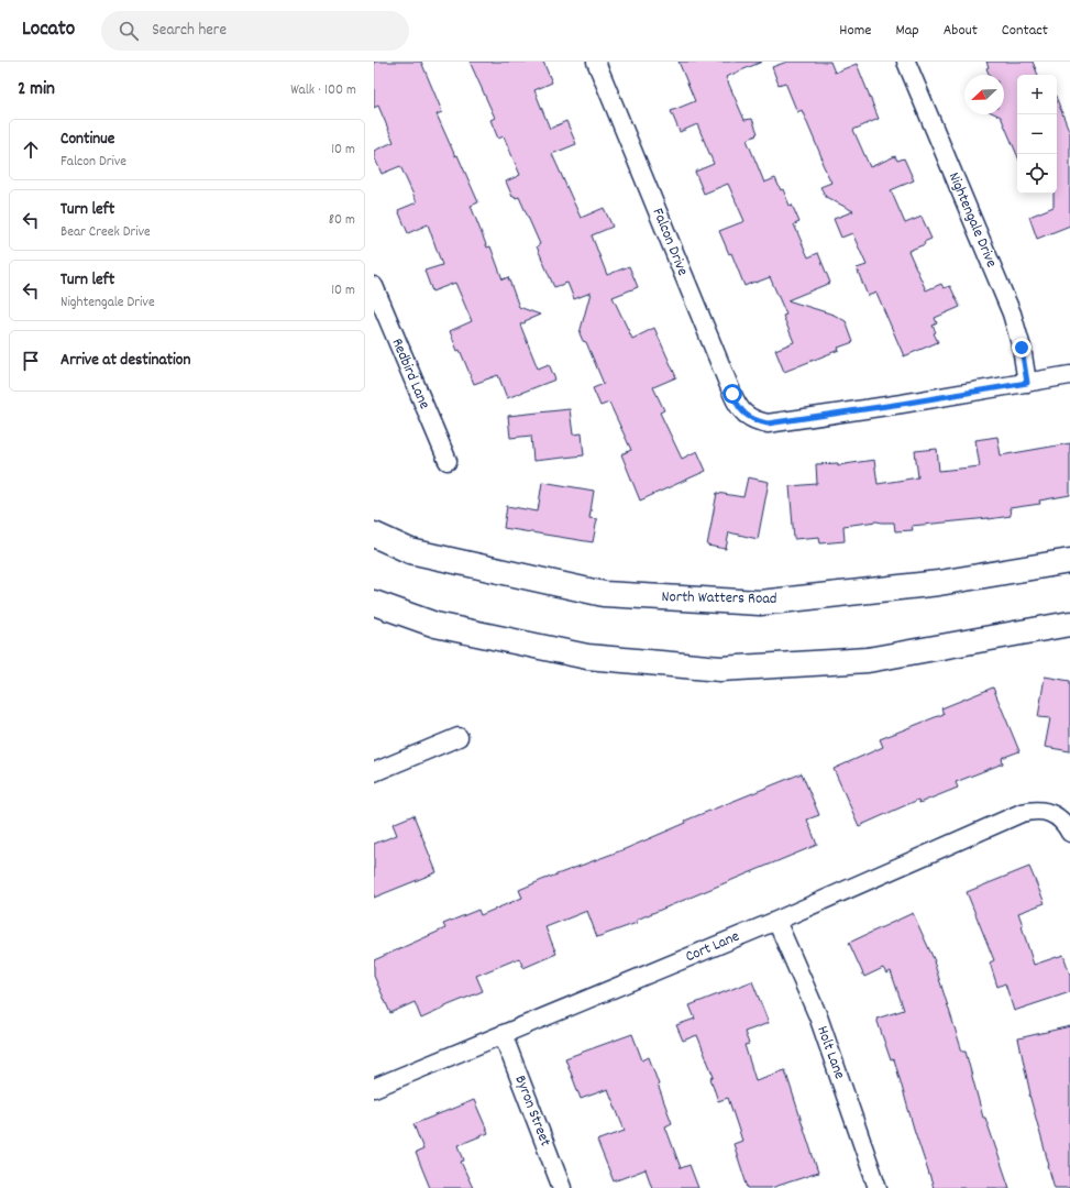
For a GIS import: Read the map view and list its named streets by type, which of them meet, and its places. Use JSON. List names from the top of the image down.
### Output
{
  "streets": {
    "main road": ["North Watters Road"],
    "street": [
      "Nightengale Drive",
      "Falcon Drive",
      "Redbird Lane",
      "Cort Lane",
      "Holt Lane",
      "Byron Street"
    ]
  },
  "crossings": [
    ["Nightengale Drive", "Falcon Drive"],
    ["Cort Lane", "Holt Lane"],
    ["Cort Lane", "Byron Street"]
  ],
  "north": "bottom left",
  "page": {
    "header": "Locato",
    "search": "Search here",
    "nav": [
      "Home",
      "Map",
      "About",
      "Contact"
    ],
    "heading": ["2 min", "Walk · 100 m"],
    "map_buttons": ["+", "−"],
    "list": [
      ["Continue", "Falcon Drive", "10 m"],
      ["Turn left", "Bear Creek Drive", "80 m"],
      ["Turn left", "Nightengale Drive", "10 m"],
      "Arrive at destination"
    ]
  }
}
